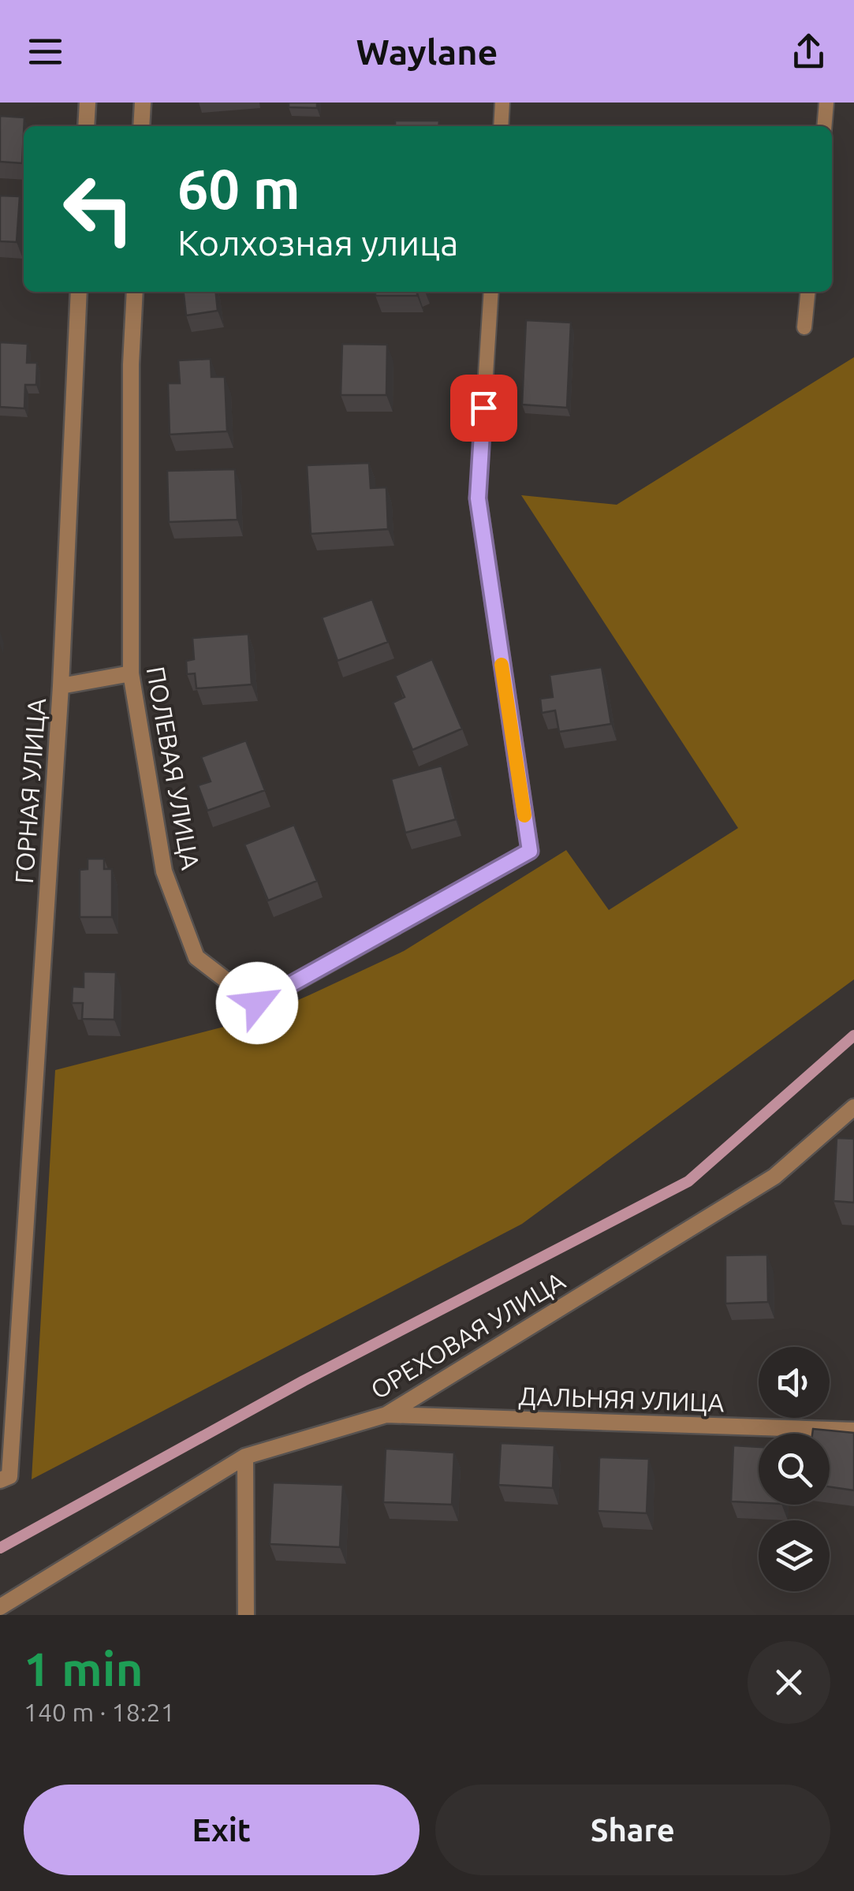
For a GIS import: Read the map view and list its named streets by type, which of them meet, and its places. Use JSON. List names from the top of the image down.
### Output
{
  "streets": {
    "street": [
      "ПОЛЕВАЯ УЛИЦА",
      "ГОРНАЯ УЛИЦА",
      "ОРЕХОВАЯ УЛИЦА",
      "ДАЛЬНЯЯ УЛИЦА"
    ]
  },
  "crossings": [
    ["ОРЕХОВАЯ УЛИЦА", "ДАЛЬНЯЯ УЛИЦА"]
  ],
  "page": {
    "header": "Waylane",
    "turn": ["60 m", "Колхозная улица"],
    "heading": ["1 min", "140 m · 18:21"],
    "buttons": ["Exit", "Share"]
  }
}
